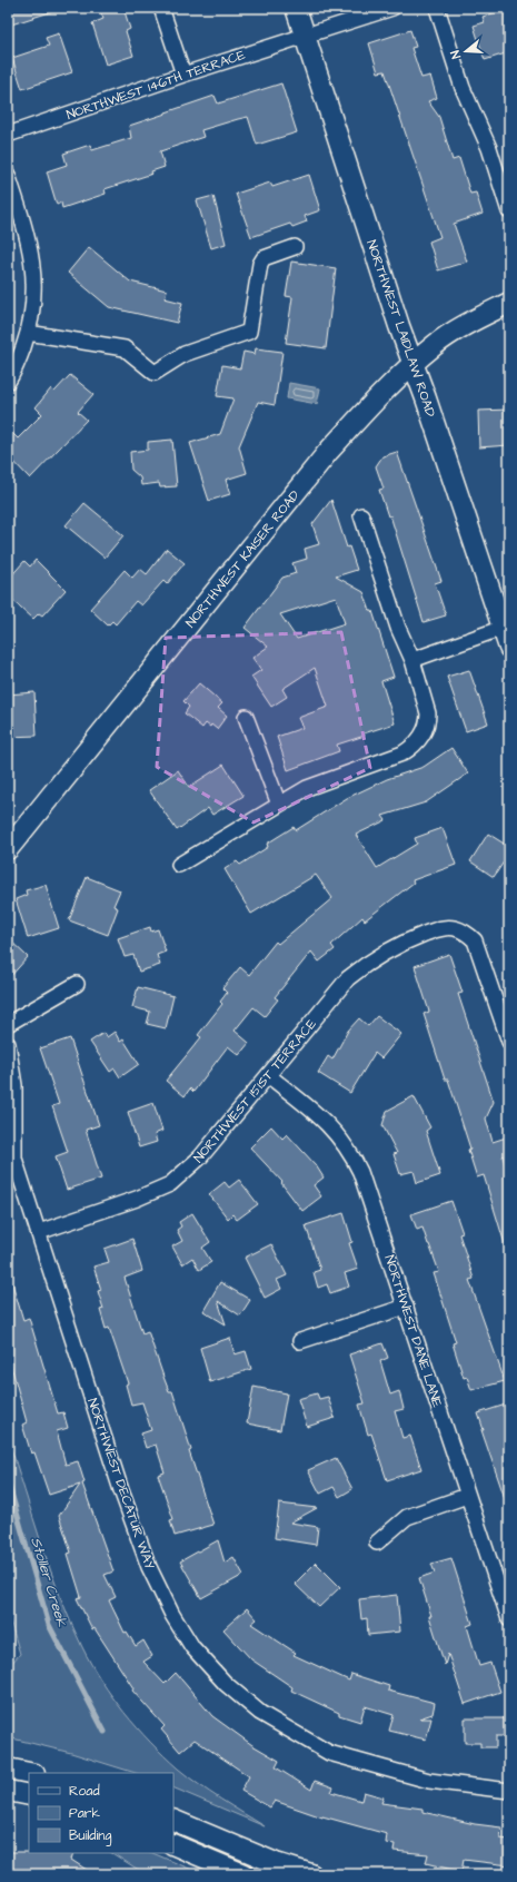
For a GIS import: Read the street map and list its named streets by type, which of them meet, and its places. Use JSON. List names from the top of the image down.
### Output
{
  "streets": {
    "main road": ["NORTHWEST LAIDLAW ROAD", "NORTHWEST KAISER ROAD"],
    "street": [
      "NORTHWEST 146TH TERRACE",
      "NORTHWEST 151ST TERRACE",
      "NORTHWEST DANE LANE",
      "NORTHWEST DECATUR WAY"
    ]
  },
  "crossings": [
    ["NORTHWEST 146TH TERRACE", "NORTHWEST LAIDLAW ROAD"],
    ["NORTHWEST LAIDLAW ROAD", "NORTHWEST KAISER ROAD"],
    ["NORTHWEST 151ST TERRACE", "NORTHWEST DANE LANE"],
    ["NORTHWEST 151ST TERRACE", "NORTHWEST DECATUR WAY"]
  ],
  "water": ["Stoller Creek"],
  "legend": ["Road", "Park", "Building"],
  "north": "left"
}
